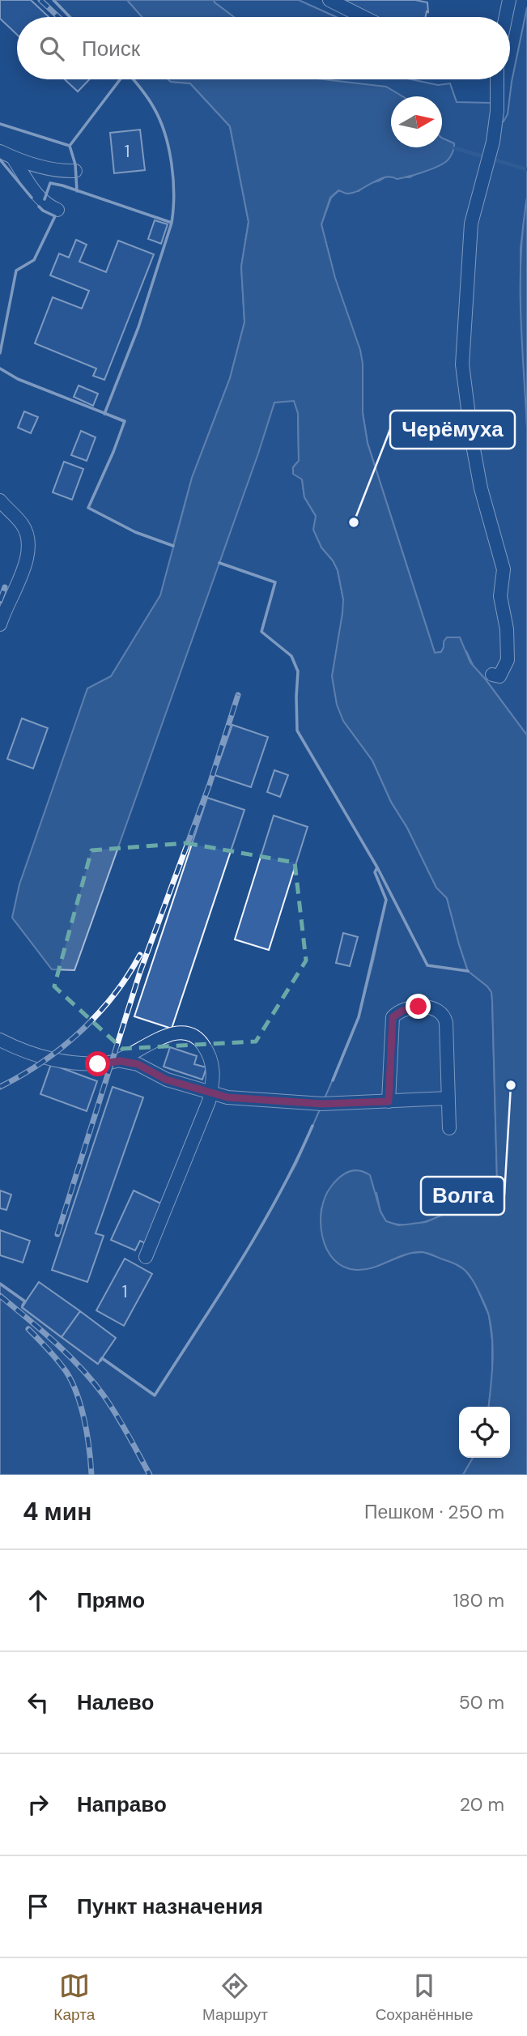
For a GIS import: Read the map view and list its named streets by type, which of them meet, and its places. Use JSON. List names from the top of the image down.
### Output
{
  "places": ["Черёмуха", "Волга"],
  "house_numbers": ["1", "1"],
  "north": "right",
  "page": {
    "search": "Поиск",
    "heading": ["4 мин", "Пешком · 250 m"],
    "list": [
      ["Прямо", "180 m"],
      ["Налево", "50 m"],
      ["Направо", "20 m"],
      "Пункт назначения"
    ],
    "nav": ["Карта", "Маршрут", "Сохранённые"]
  }
}
